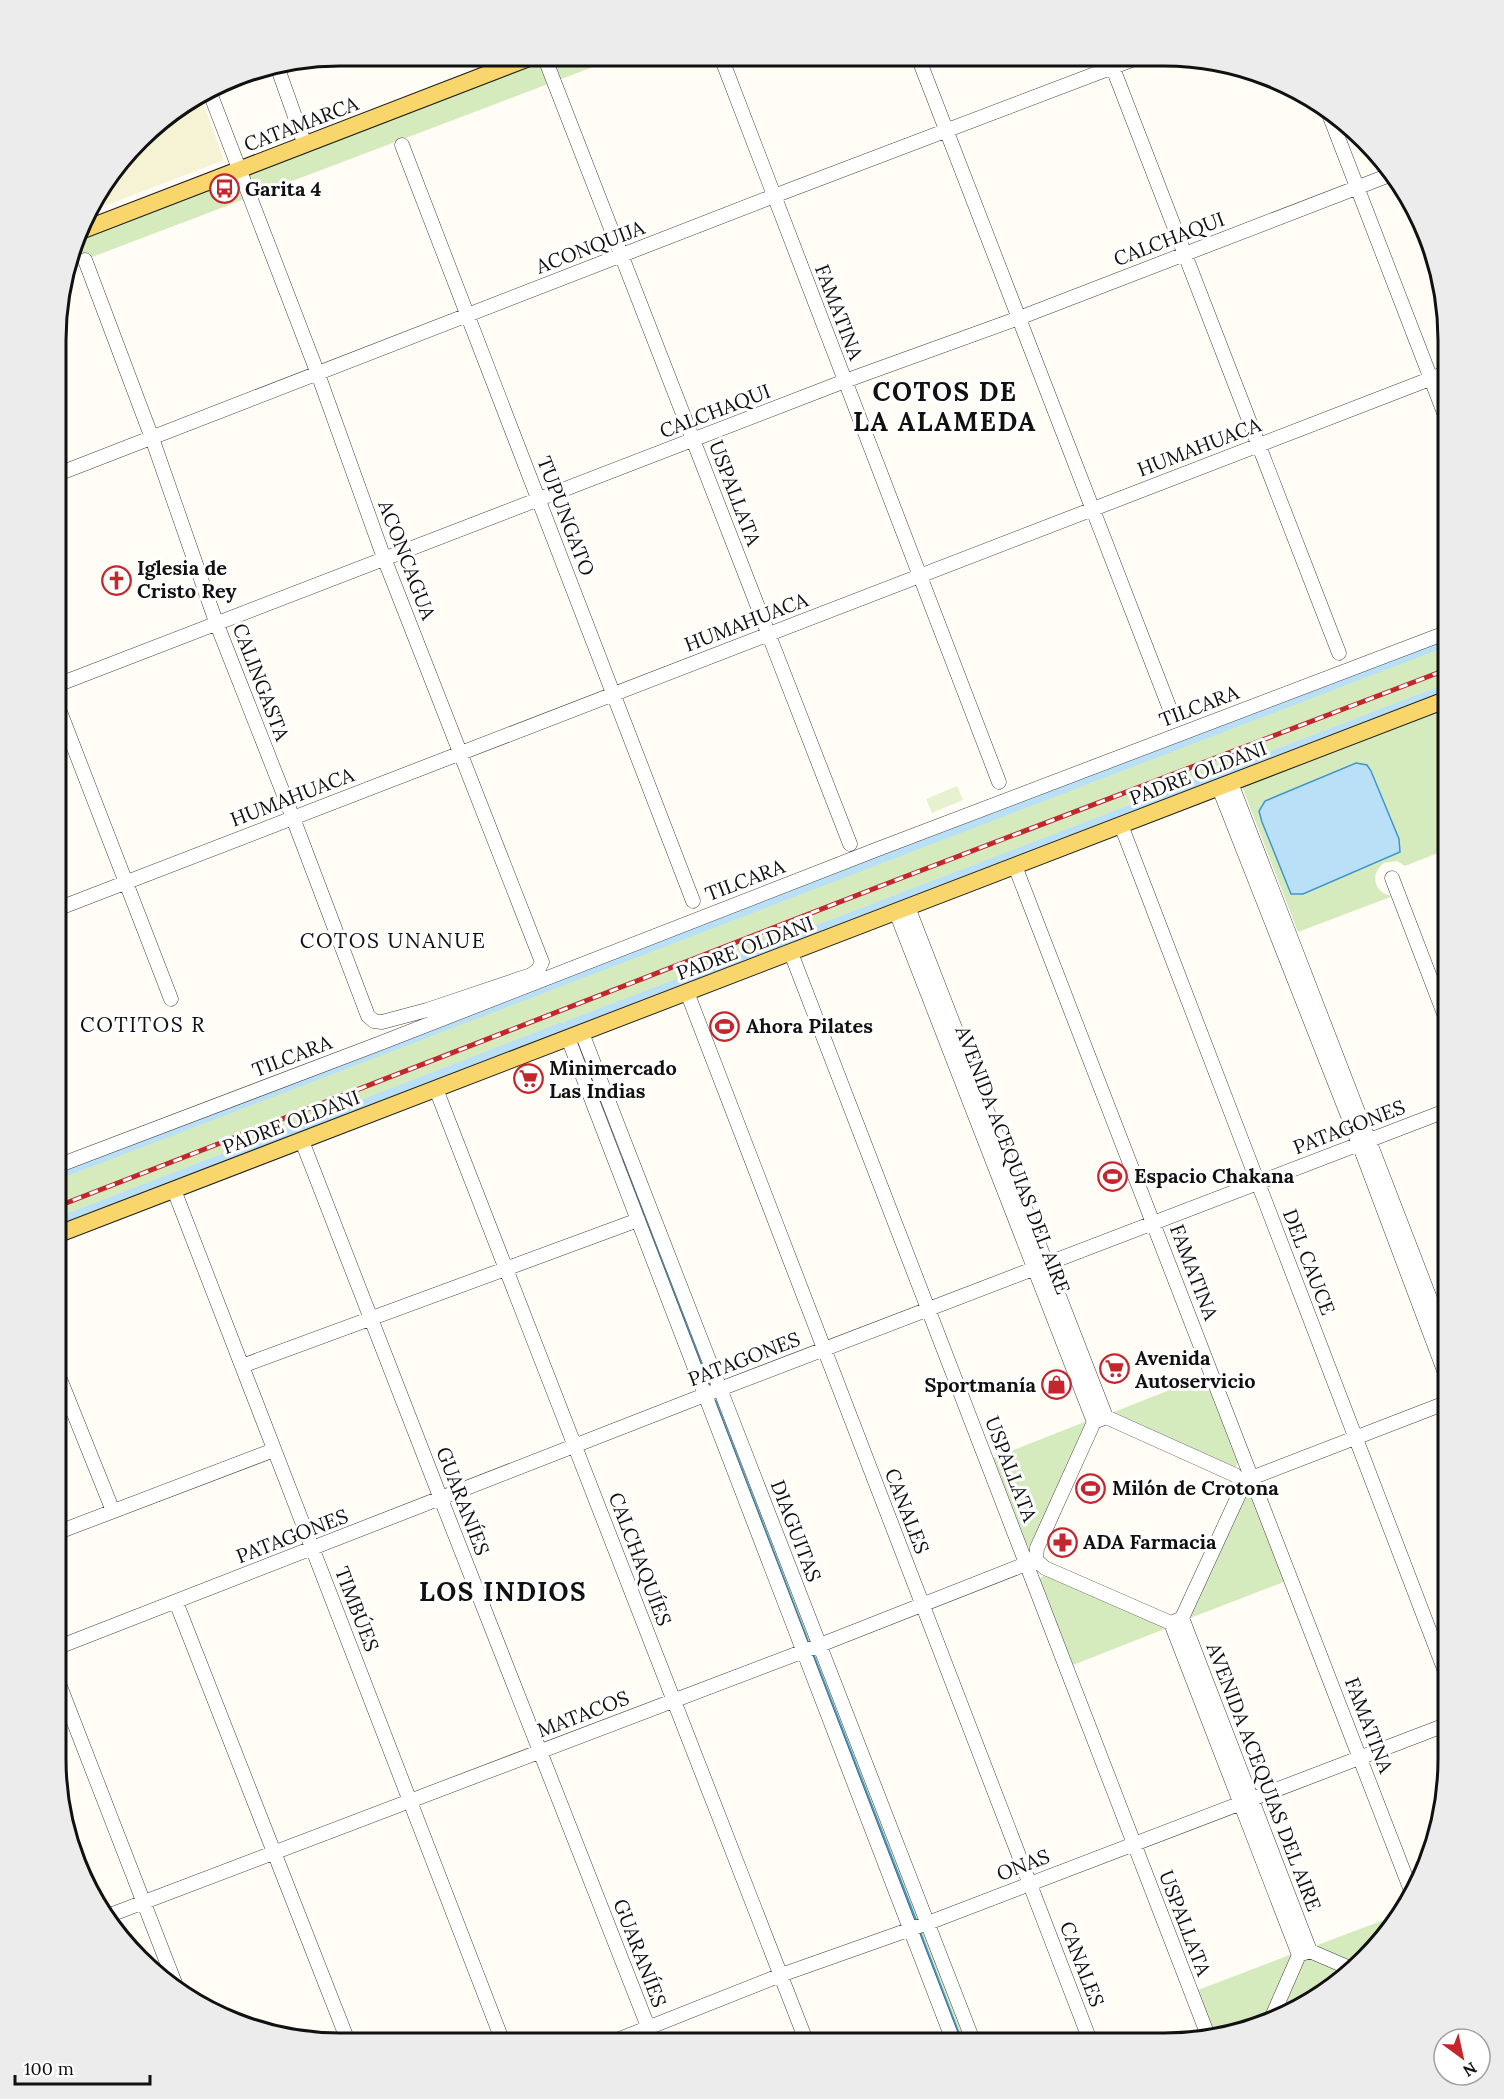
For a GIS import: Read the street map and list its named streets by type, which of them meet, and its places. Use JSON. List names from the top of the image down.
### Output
{
  "streets": {
    "main road": ["CATAMARCA", "PADRE OLDANI"],
    "street": [
      "CALCHAQUI",
      "ACONQUIJA",
      "FAMATINA",
      "HUMAHUACA",
      "USPALLATA",
      "TUPUNGATO",
      "ACONCAGUA",
      "CALINGASTA",
      "TILCARA",
      "PATAGONES",
      "AVENIDA ACEQUIAS DEL AIRE",
      "DEL CAUCE",
      "GUARANÍES",
      "CANALES",
      "DIAGUITAS",
      "CALCHAQUÍES",
      "TIMBÚES",
      "MATACOS",
      "ONAS"
    ]
  },
  "crossings": [
    ["CATAMARCA", "ACONCAGUA"],
    ["CALCHAQUI", "FAMATINA"],
    ["CALCHAQUI", "USPALLATA"],
    ["CALCHAQUI", "TUPUNGATO"],
    ["CALCHAQUI", "ACONCAGUA"],
    ["CALCHAQUI", "CALINGASTA"],
    ["ACONQUIJA", "FAMATINA"],
    ["ACONQUIJA", "USPALLATA"],
    ["ACONQUIJA", "TUPUNGATO"],
    ["ACONQUIJA", "ACONCAGUA"],
    ["ACONQUIJA", "CALINGASTA"],
    ["FAMATINA", "HUMAHUACA"],
    ["FAMATINA", "PADRE OLDANI"],
    ["FAMATINA", "PATAGONES"],
    ["FAMATINA", "ONAS"],
    ["HUMAHUACA", "USPALLATA"],
    ["HUMAHUACA", "TUPUNGATO"],
    ["HUMAHUACA", "ACONCAGUA"],
    ["HUMAHUACA", "CALINGASTA"],
    ["USPALLATA", "PADRE OLDANI"],
    ["USPALLATA", "PATAGONES"],
    ["USPALLATA", "MATACOS"],
    ["USPALLATA", "ONAS"],
    ["ACONCAGUA", "CALINGASTA"],
    ["PADRE OLDANI", "AVENIDA ACEQUIAS DEL AIRE"],
    ["PADRE OLDANI", "DEL CAUCE"],
    ["PADRE OLDANI", "GUARANÍES"],
    ["PADRE OLDANI", "CANALES"],
    ["PADRE OLDANI", "DIAGUITAS"],
    ["PADRE OLDANI", "CALCHAQUÍES"],
    ["PADRE OLDANI", "TIMBÚES"],
    ["PATAGONES", "AVENIDA ACEQUIAS DEL AIRE"],
    ["PATAGONES", "DEL CAUCE"],
    ["PATAGONES", "GUARANÍES"],
    ["PATAGONES", "CANALES"],
    ["PATAGONES", "DIAGUITAS"],
    ["PATAGONES", "CALCHAQUÍES"],
    ["PATAGONES", "TIMBÚES"],
    ["AVENIDA ACEQUIAS DEL AIRE", "ONAS"],
    ["GUARANÍES", "MATACOS"],
    ["GUARANÍES", "ONAS"],
    ["CANALES", "MATACOS"],
    ["CANALES", "ONAS"],
    ["DIAGUITAS", "MATACOS"],
    ["DIAGUITAS", "ONAS"],
    ["CALCHAQUÍES", "MATACOS"],
    ["CALCHAQUÍES", "ONAS"],
    ["TIMBÚES", "MATACOS"]
  ],
  "districts": [
    "COTOS DE LA ALAMEDA",
    "COTOS UNANUE",
    "COTITOS R",
    "LOS INDIOS"
  ],
  "places": {
    "bus stop": ["Garita 4"],
    "church": ["Iglesia de Cristo Rey"],
    "sports": ["Ahora Pilates", "Espacio Chakana", "Milón de Crotona"],
    "supermarket": ["Minimercado Las Indias", "Avenida Autoservicio"],
    "shop": ["Sportmanía"],
    "pharmacy": ["ADA Farmacia"]
  },
  "scale_bar": "100 m",
  "north": "bottom right"
}
